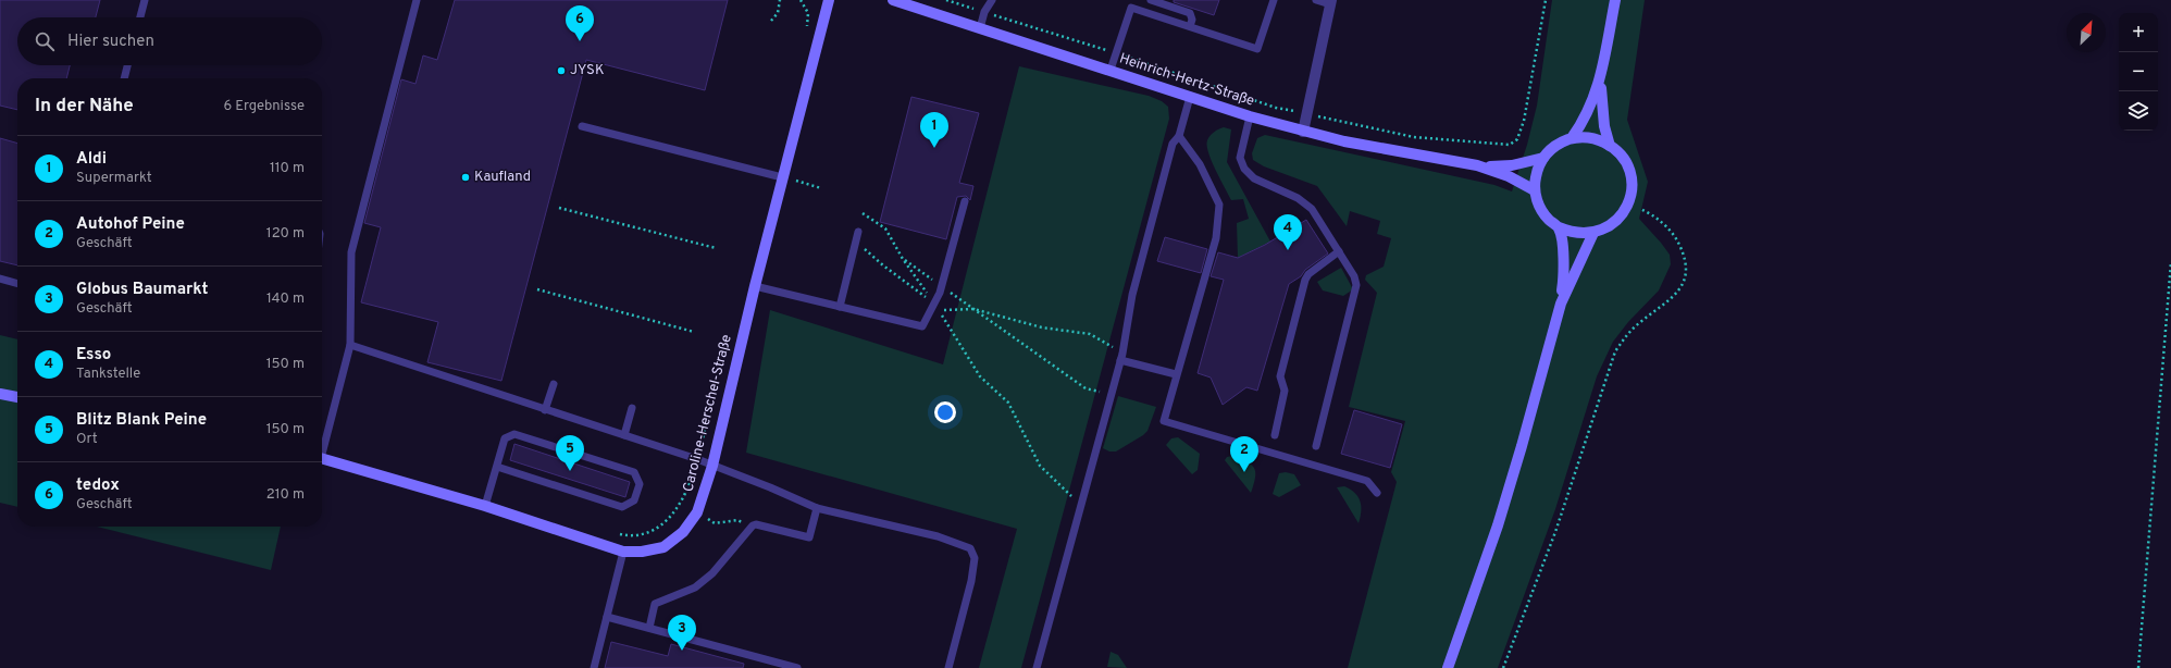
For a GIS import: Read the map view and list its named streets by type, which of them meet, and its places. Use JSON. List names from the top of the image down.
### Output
{
  "streets": {
    "street": ["Heinrich-Hertz-Straße", "Caroline-Herschel-Straße"]
  },
  "places": ["JYSK", "Kaufland"],
  "north": "top right",
  "page": {
    "pins": [
      "6",
      "1",
      "4",
      "5",
      "2",
      "3"
    ],
    "map_buttons": ["+", "−"],
    "search": "Hier suchen",
    "heading": ["In der Nähe", "6 Ergebnisse"],
    "list": [
      {
        "mark": "1",
        "name": "Aldi",
        "note": "Supermarkt",
        "value": "110 m"
      },
      {
        "mark": "2",
        "name": "Autohof Peine",
        "note": "Geschäft",
        "value": "120 m"
      },
      {
        "mark": "3",
        "name": "Globus Baumarkt",
        "note": "Geschäft",
        "value": "140 m"
      },
      {
        "mark": "4",
        "name": "Esso",
        "note": "Tankstelle",
        "value": "150 m"
      },
      {
        "mark": "5",
        "name": "Blitz Blank Peine",
        "note": "Ort",
        "value": "150 m"
      },
      {
        "mark": "6",
        "name": "tedox",
        "note": "Geschäft",
        "value": "210 m"
      }
    ]
  }
}
